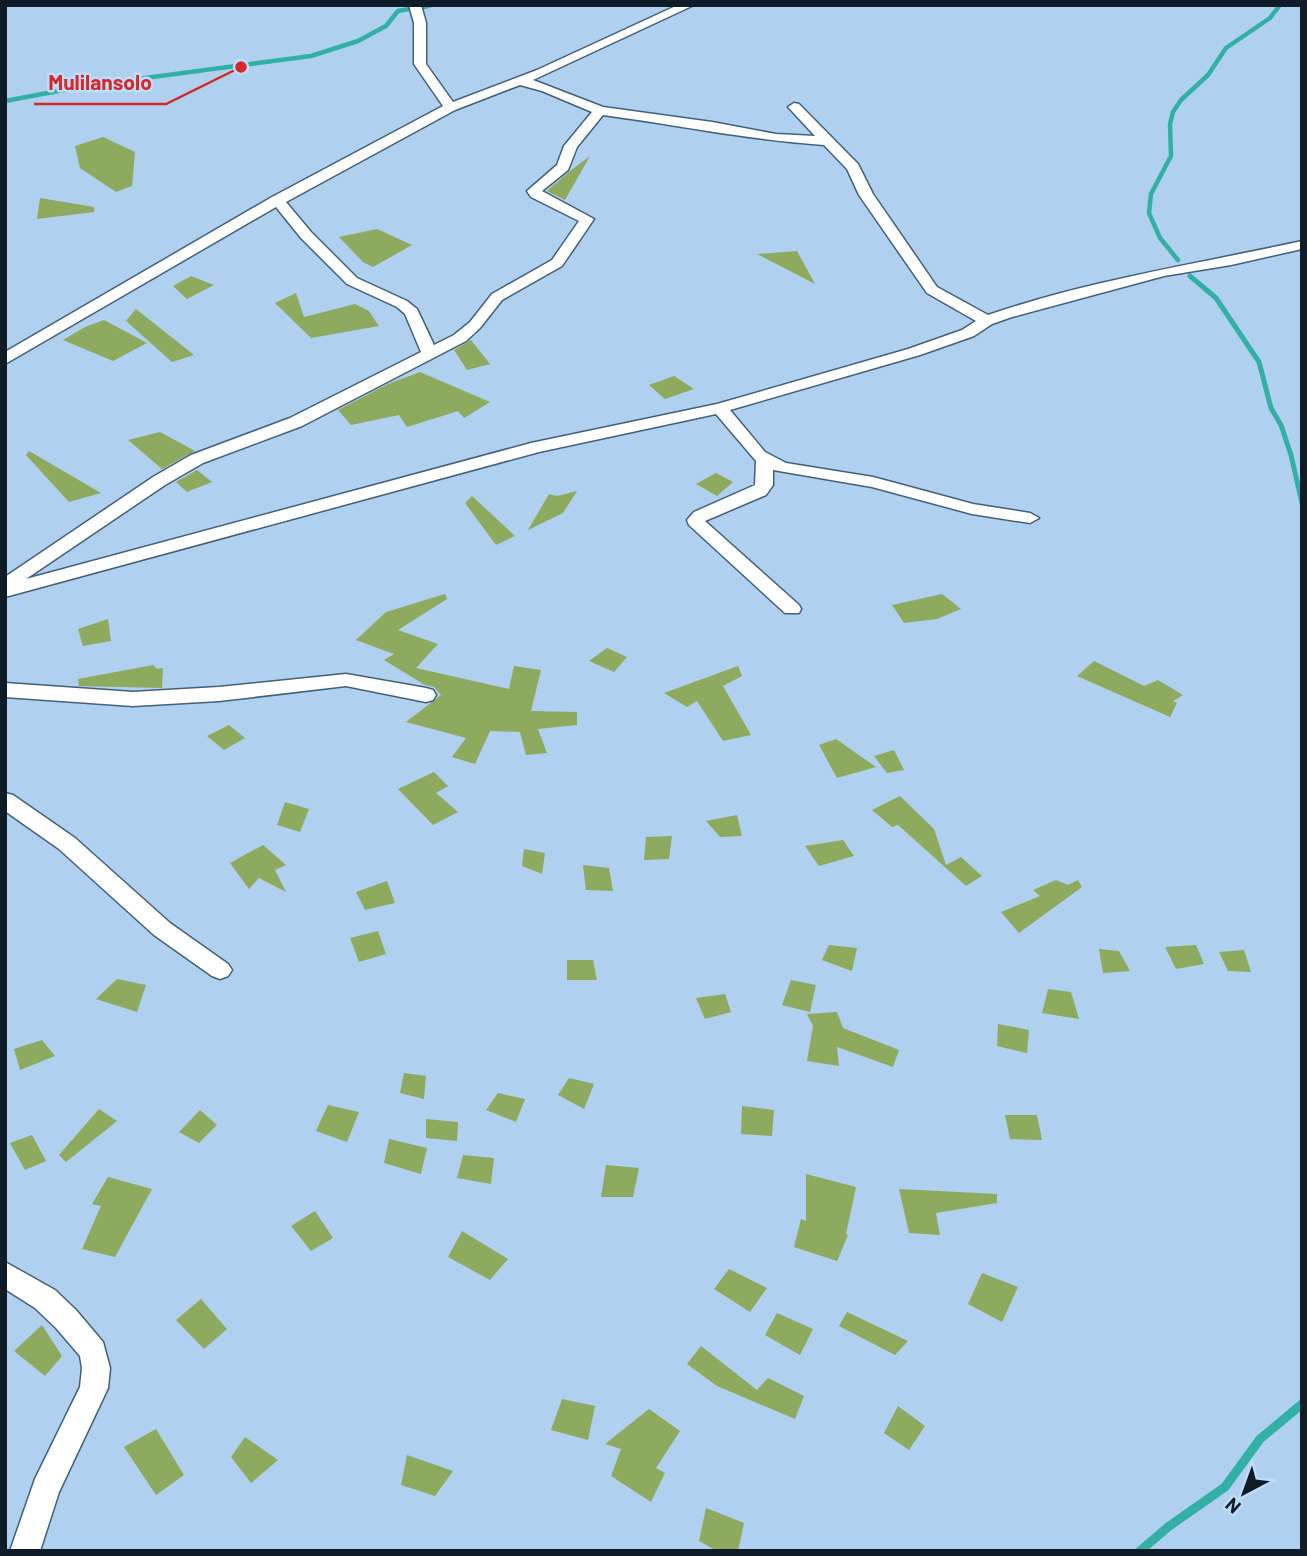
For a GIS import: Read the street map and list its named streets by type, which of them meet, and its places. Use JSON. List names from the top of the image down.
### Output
{
  "places": ["Mulilansolo"],
  "north": "bottom left"
}
